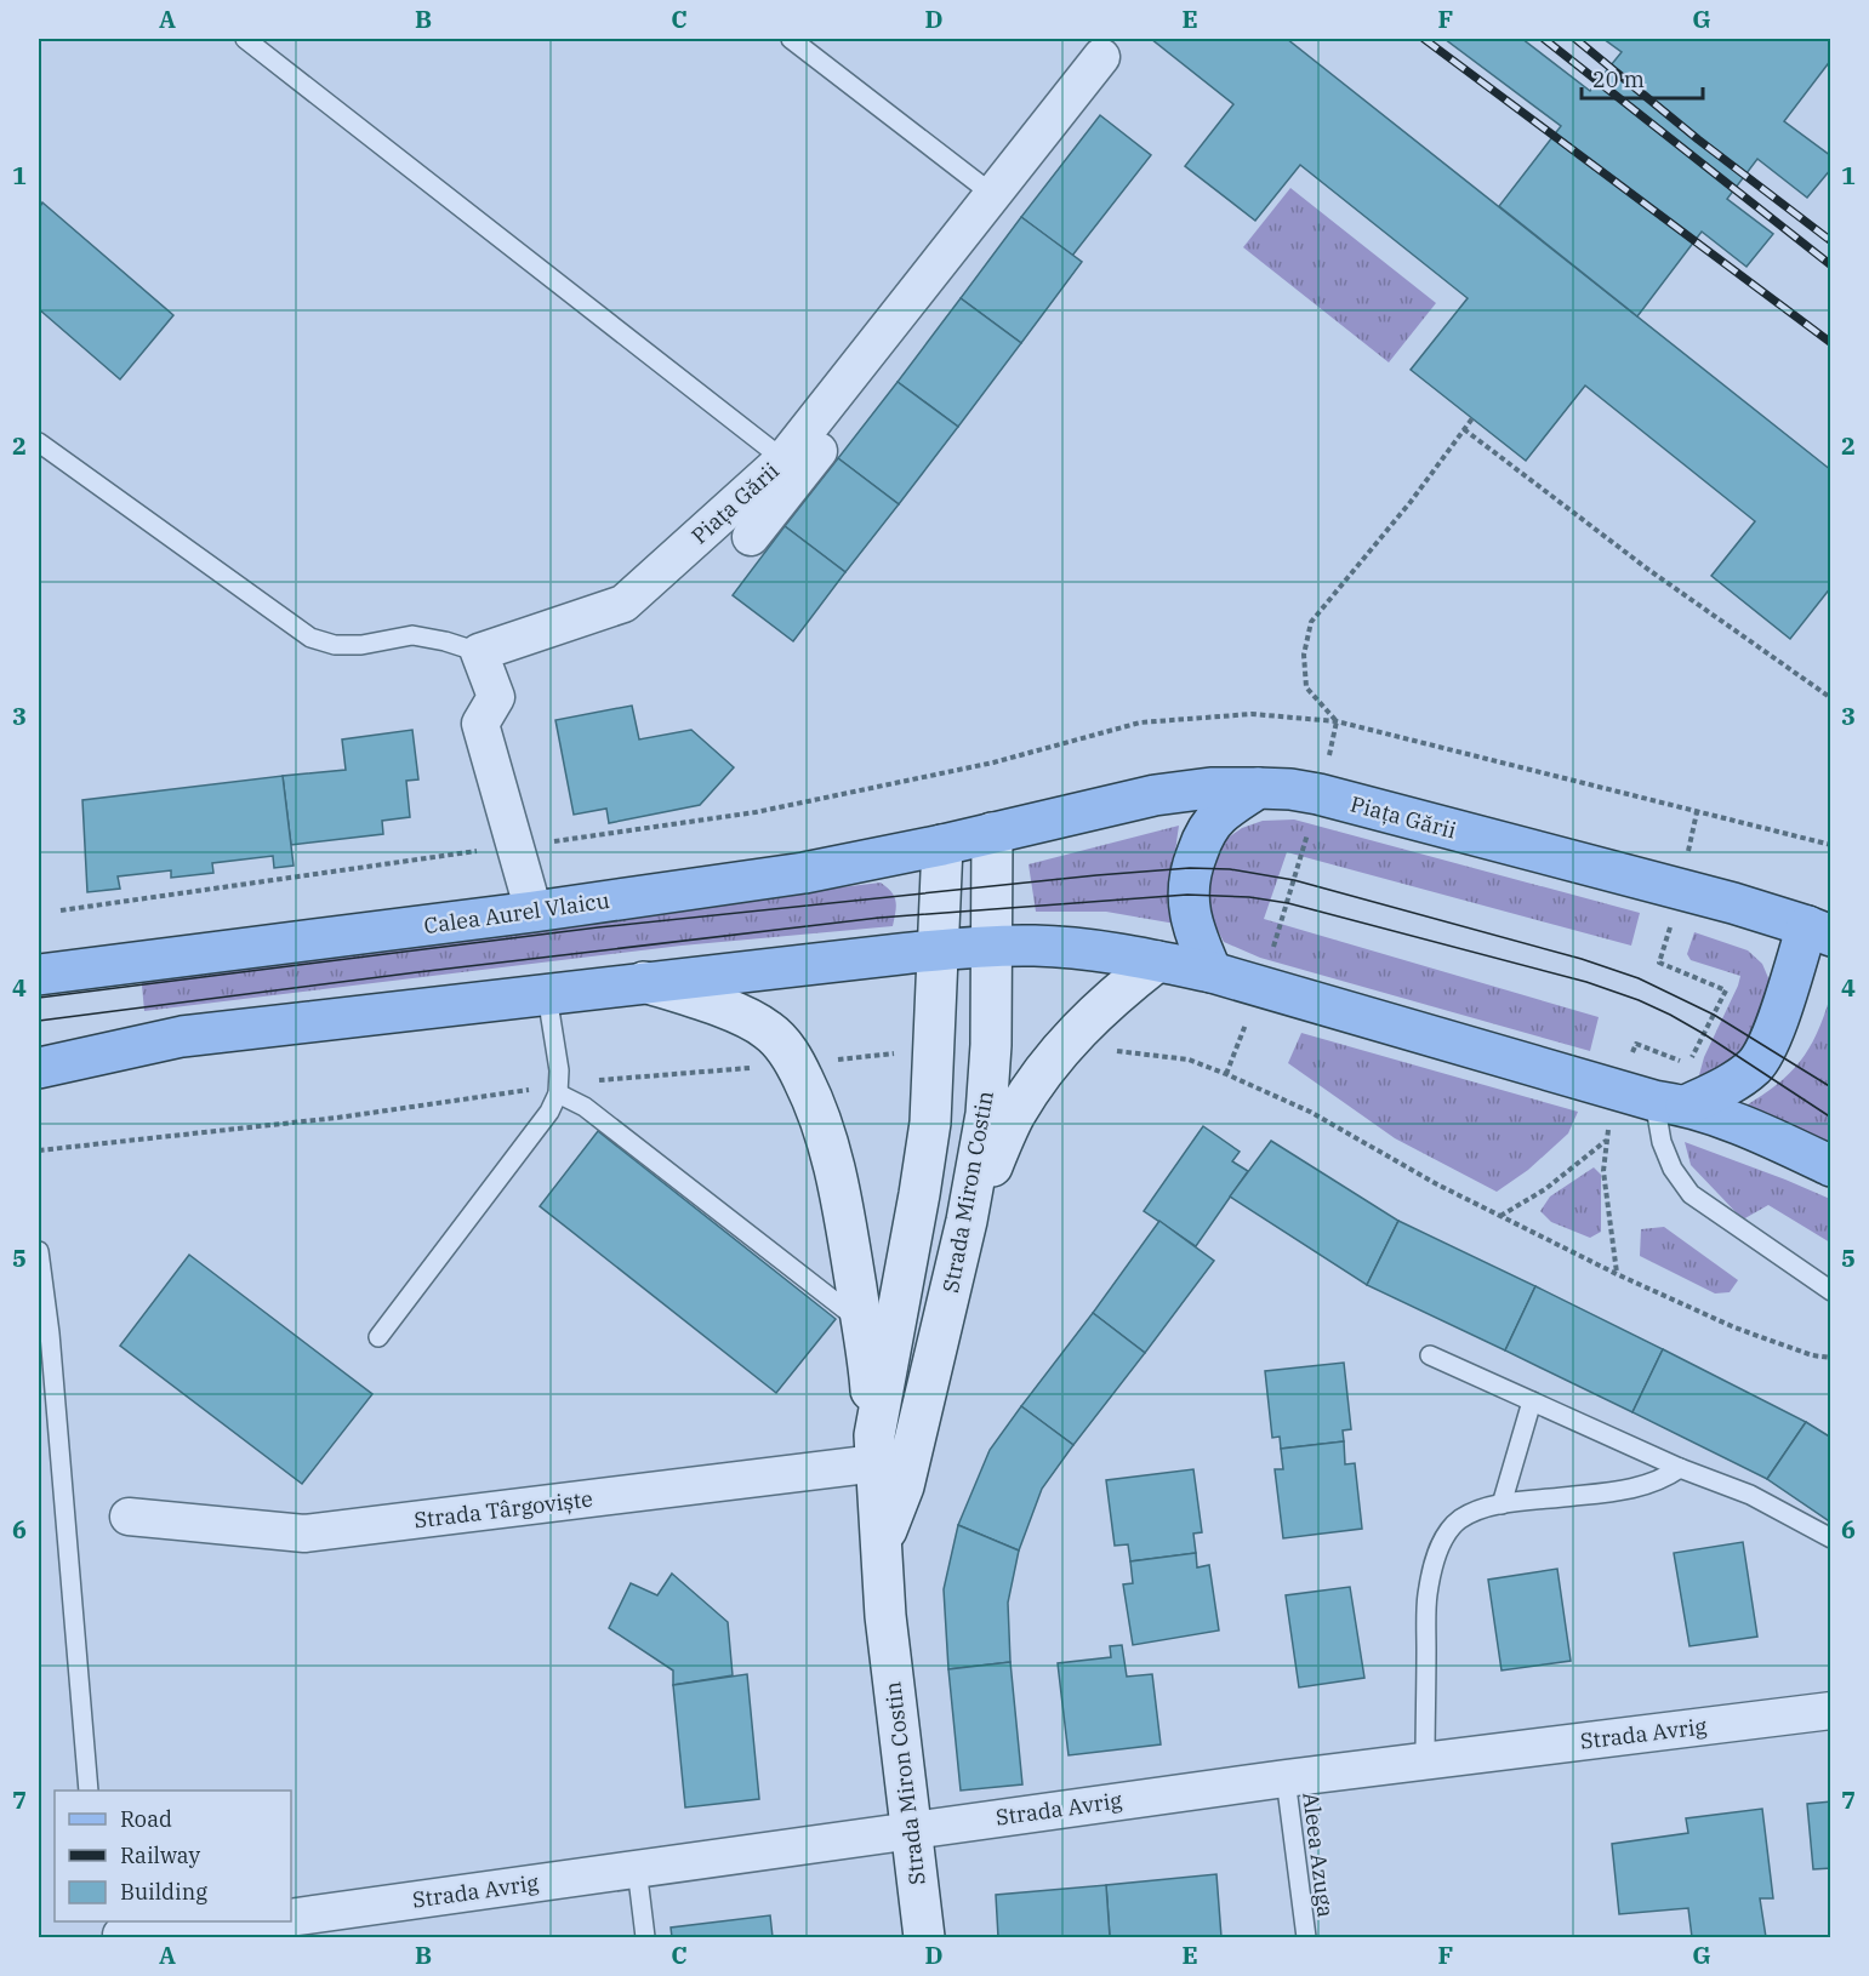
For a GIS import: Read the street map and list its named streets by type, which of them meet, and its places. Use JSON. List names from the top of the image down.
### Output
{
  "streets": {
    "main road": ["Piața Gării", "Calea Aurel Vlaicu", "Strada Miron Costin"],
    "street": ["Strada Târgoviște", "Strada Avrig"],
    "lane": ["Aleea Azuga"]
  },
  "crossings": [
    ["Piața Gării", "Calea Aurel Vlaicu"],
    ["Piața Gării", "Strada Miron Costin"],
    ["Calea Aurel Vlaicu", "Strada Miron Costin"],
    ["Strada Miron Costin", "Strada Târgoviște"],
    ["Strada Miron Costin", "Strada Avrig"],
    ["Strada Avrig", "Aleea Azuga"]
  ],
  "legend": ["Road", "Railway", "Building"],
  "scale_bar": "20 m",
  "grid": {
    "columns": [
      "A",
      "B",
      "C",
      "D",
      "E",
      "F",
      "G"
    ],
    "rows": [
      "1",
      "2",
      "3",
      "4",
      "5",
      "6",
      "7"
    ]
  }
}
